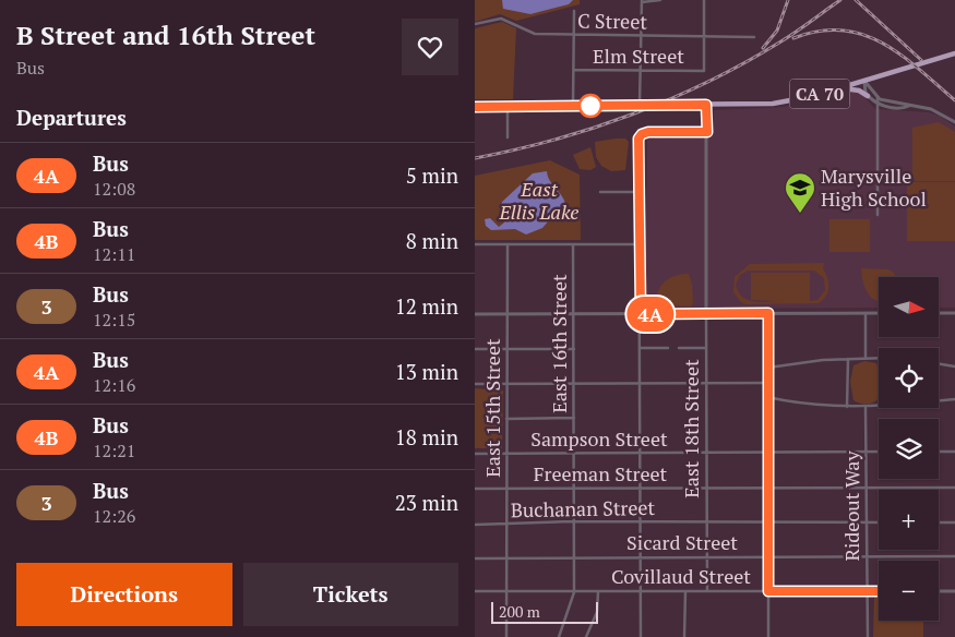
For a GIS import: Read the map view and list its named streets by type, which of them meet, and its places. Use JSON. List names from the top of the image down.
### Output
{
  "streets": {
    "highway": ["CA 70"],
    "street": [
      "C Street",
      "Elm Street",
      "East 16th Street",
      "East 15th Street",
      "East 18th Street",
      "Sampson Street",
      "Freeman Street",
      "Rideout Way",
      "Buchanan Street",
      "Sicard Street",
      "Covillaud Street"
    ]
  },
  "crossings": [
    ["C Street", "Elm Street"],
    ["CA 70", "East 18th Street"],
    ["East 16th Street", "Sampson Street"],
    ["East 16th Street", "Freeman Street"],
    ["East 16th Street", "Buchanan Street"],
    ["East 16th Street", "Sicard Street"],
    ["East 16th Street", "Covillaud Street"],
    ["East 15th Street", "Sampson Street"],
    ["East 15th Street", "Freeman Street"],
    ["East 15th Street", "Buchanan Street"],
    ["East 15th Street", "Sicard Street"],
    ["East 15th Street", "Covillaud Street"],
    ["East 18th Street", "Sampson Street"],
    ["East 18th Street", "Freeman Street"],
    ["East 18th Street", "Buchanan Street"],
    ["East 18th Street", "Sicard Street"],
    ["East 18th Street", "Covillaud Street"],
    ["Sampson Street", "Rideout Way"],
    ["Freeman Street", "Rideout Way"],
    ["Rideout Way", "Buchanan Street"],
    ["Rideout Way", "Sicard Street"],
    ["Rideout Way", "Covillaud Street"]
  ],
  "parks": ["East Ellis Lake"],
  "places": {
    "school or university": ["Marysville High School"]
  },
  "lines": ["bus line 4A"],
  "scale_bar": "200 m",
  "north": "right",
  "page": {
    "heading": [
      ["B Street and 16th Street", "Bus"],
      "Departures"
    ],
    "on_map": "4A",
    "list": [
      {
        "mark": "4A",
        "name": "Bus",
        "note": "12:08",
        "value": "5 min"
      },
      {
        "mark": "4B",
        "name": "Bus",
        "note": "12:11",
        "value": "8 min"
      },
      {
        "mark": "3",
        "name": "Bus",
        "note": "12:15",
        "value": "12 min"
      },
      {
        "mark": "4A",
        "name": "Bus",
        "note": "12:16",
        "value": "13 min"
      },
      {
        "mark": "4B",
        "name": "Bus",
        "note": "12:21",
        "value": "18 min"
      },
      {
        "mark": "3",
        "name": "Bus",
        "note": "12:26",
        "value": "23 min"
      }
    ],
    "map_buttons": ["+", "−"],
    "buttons": ["Directions", "Tickets"],
    "scale": "200 m"
  }
}
